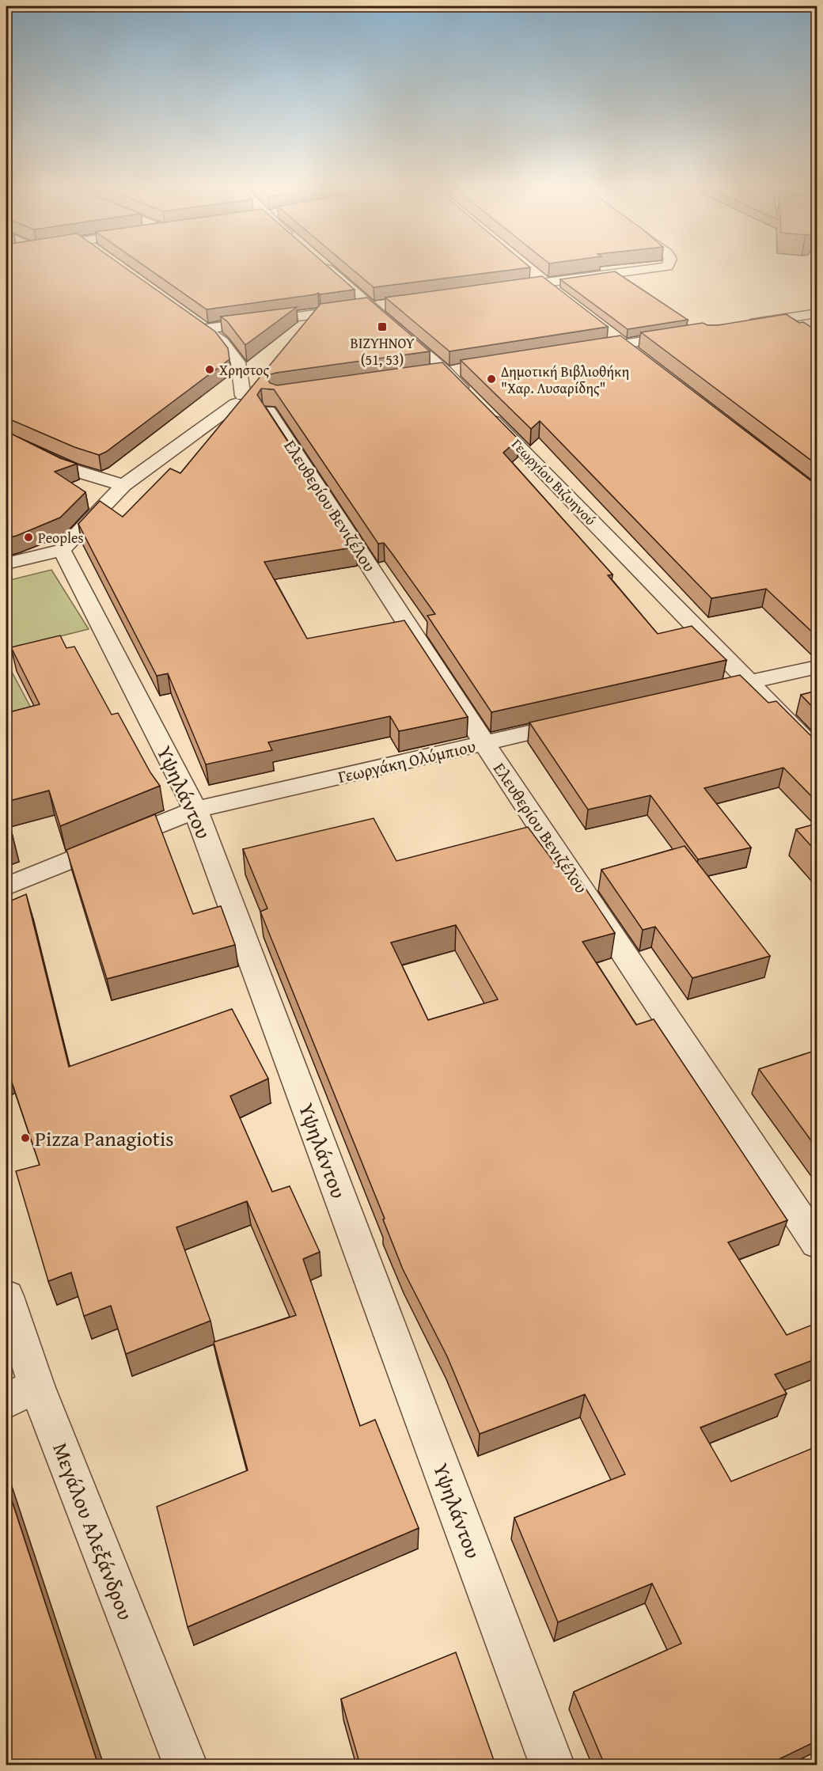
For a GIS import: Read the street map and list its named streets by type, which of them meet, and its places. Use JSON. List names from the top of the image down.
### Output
{
  "streets": {
    "street": [
      "Γεωργίου Βιζυηνού",
      "Ελευθερίου Βενιζέλου",
      "Γεωργάκη Ολύμπιου",
      "Υψηλάντου",
      "Μεγάλου Αλεξάνδρου"
    ]
  },
  "crossings": [
    ["Ελευθερίου Βενιζέλου", "Γεωργάκη Ολύμπιου"],
    ["Γεωργάκη Ολύμπιου", "Υψηλάντου"]
  ],
  "places": {
    "transit": ["ΒΙΖΥΗΝΟΥ (51, 53)"],
    "other": [
      "Χρηστος",
      "Δημοτική Βιβλιοθήκη \"Χαρ. Λυσαρίδης\"",
      "Peoples",
      "Pizza Panagiotis"
    ]
  }
}
